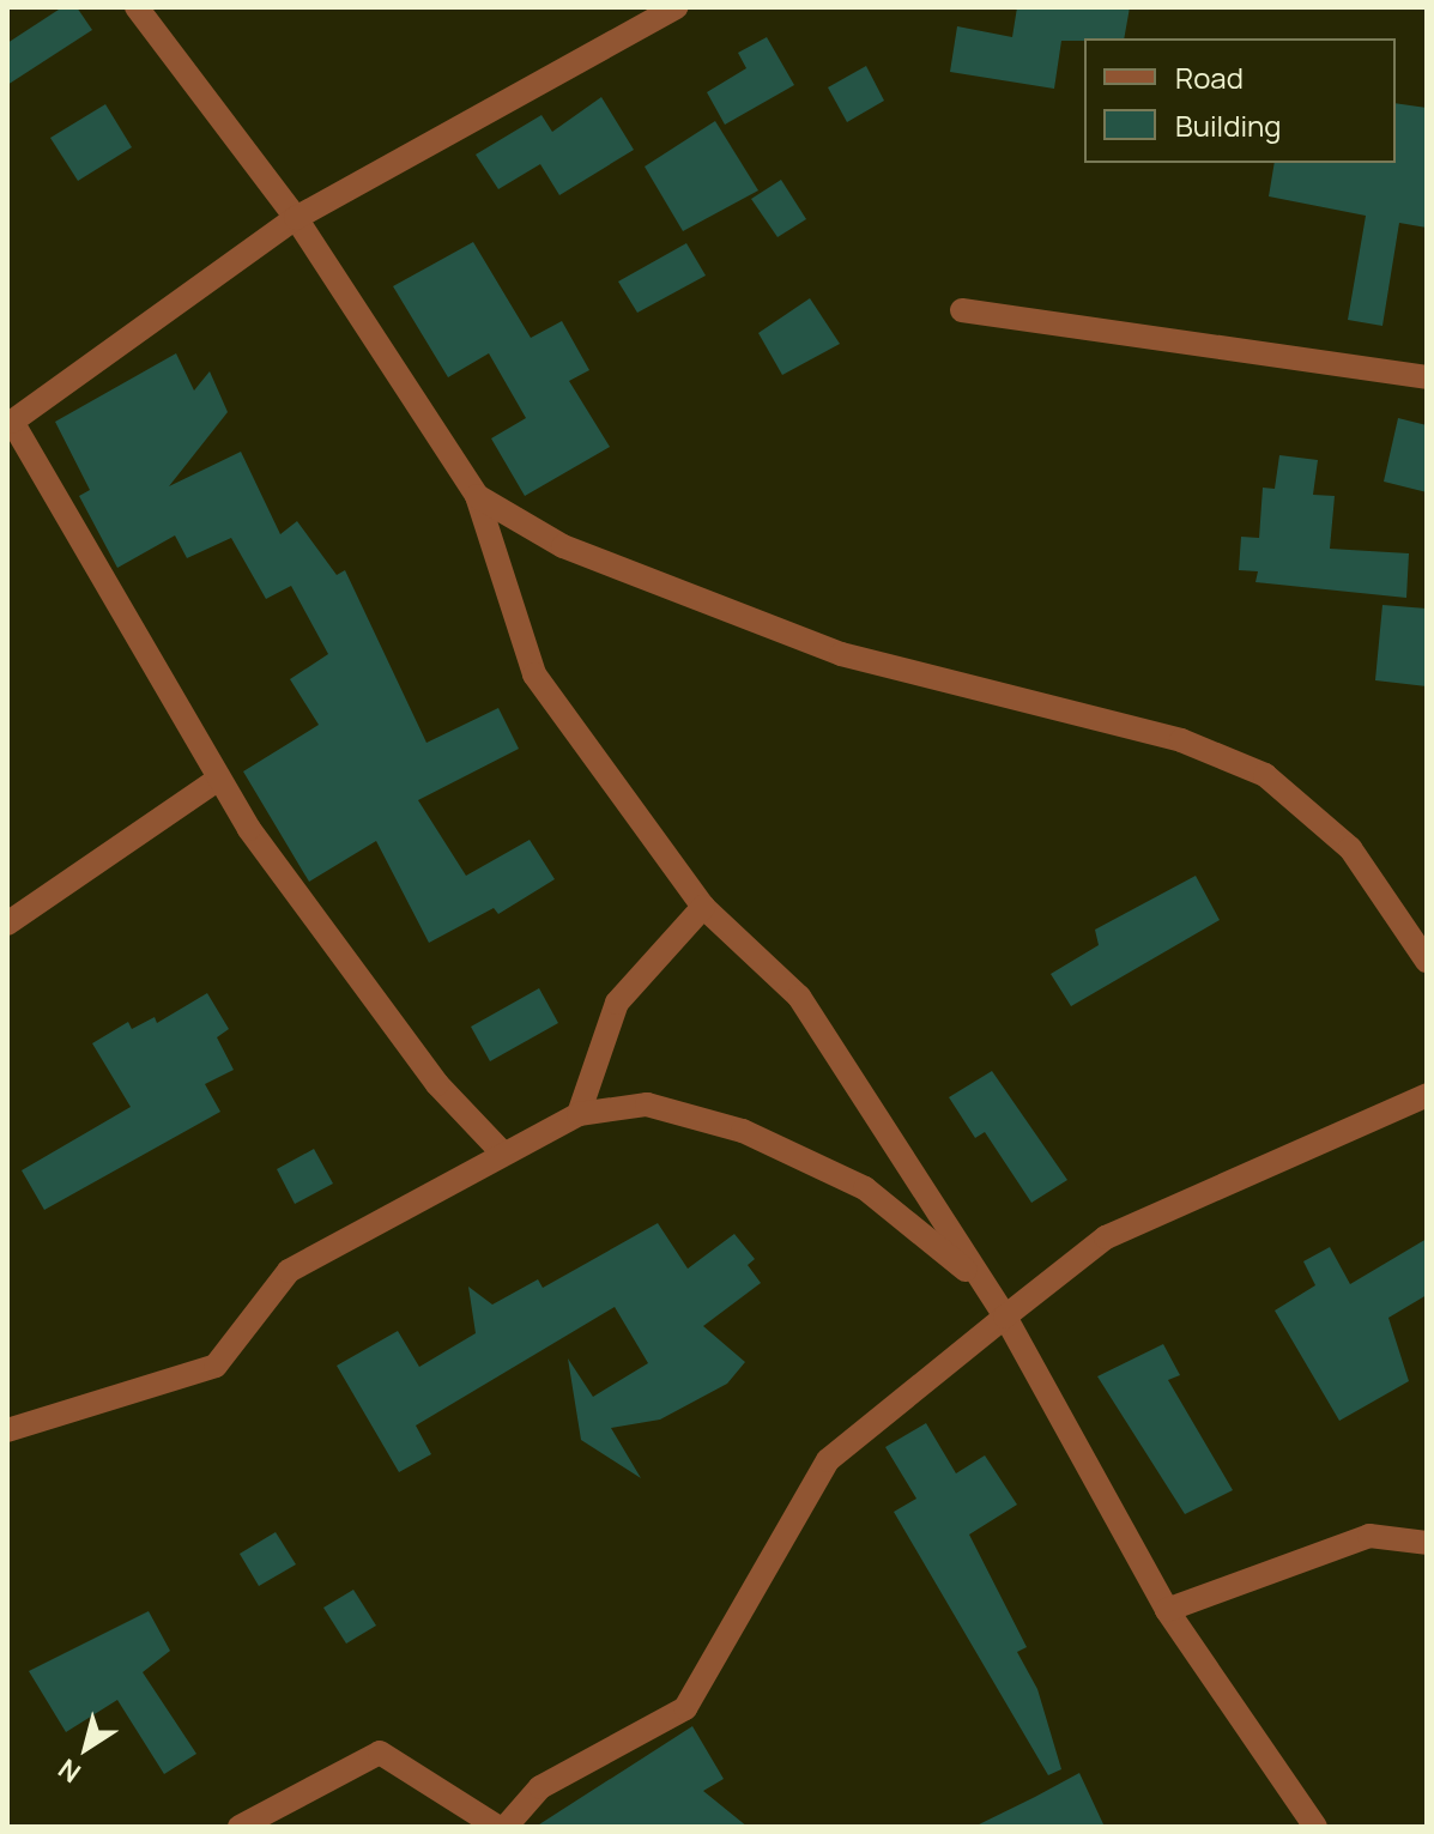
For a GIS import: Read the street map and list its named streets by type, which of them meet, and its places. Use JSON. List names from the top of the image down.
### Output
{
  "legend": ["Road", "Building"],
  "north": "bottom left"
}
